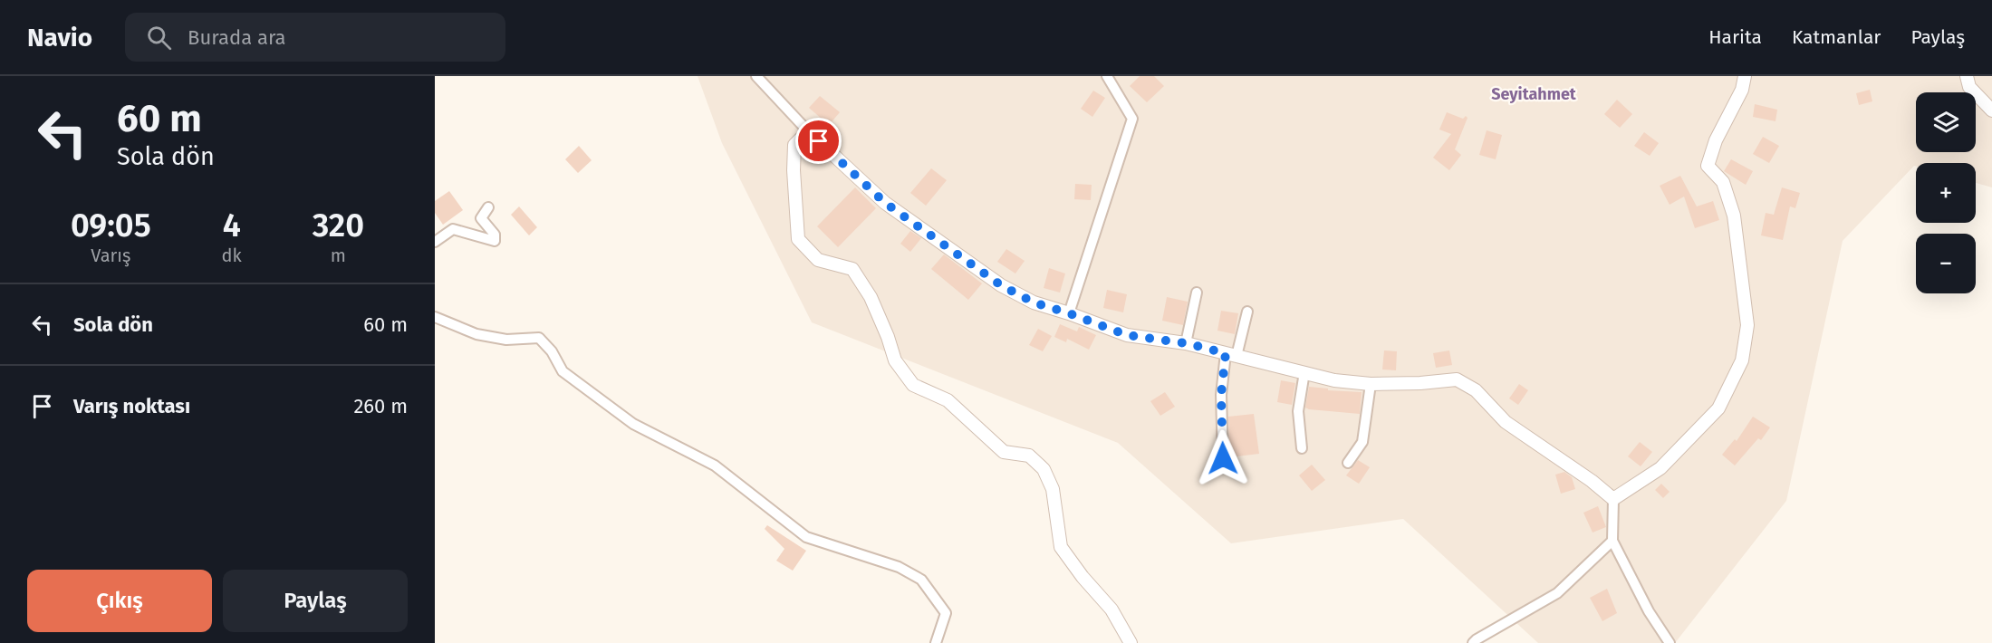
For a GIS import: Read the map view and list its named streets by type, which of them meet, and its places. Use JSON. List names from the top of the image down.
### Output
{
  "districts": ["Seyitahmet"],
  "page": {
    "header": "Navio",
    "search": "Burada ara",
    "nav": ["Harita", "Katmanlar", "Paylaş"],
    "turn": ["60 m", "Sola dön"],
    "map_buttons": ["+", "−"],
    "eta": [
      "09:05",
      "Varış",
      "4",
      "dk",
      "320",
      "m"
    ],
    "list": [
      {
        "name": "Sola dön",
        "value": "60 m"
      },
      {
        "name": "Varış noktası",
        "value": "260 m"
      }
    ],
    "buttons": ["Çıkış", "Paylaş"]
  }
}
